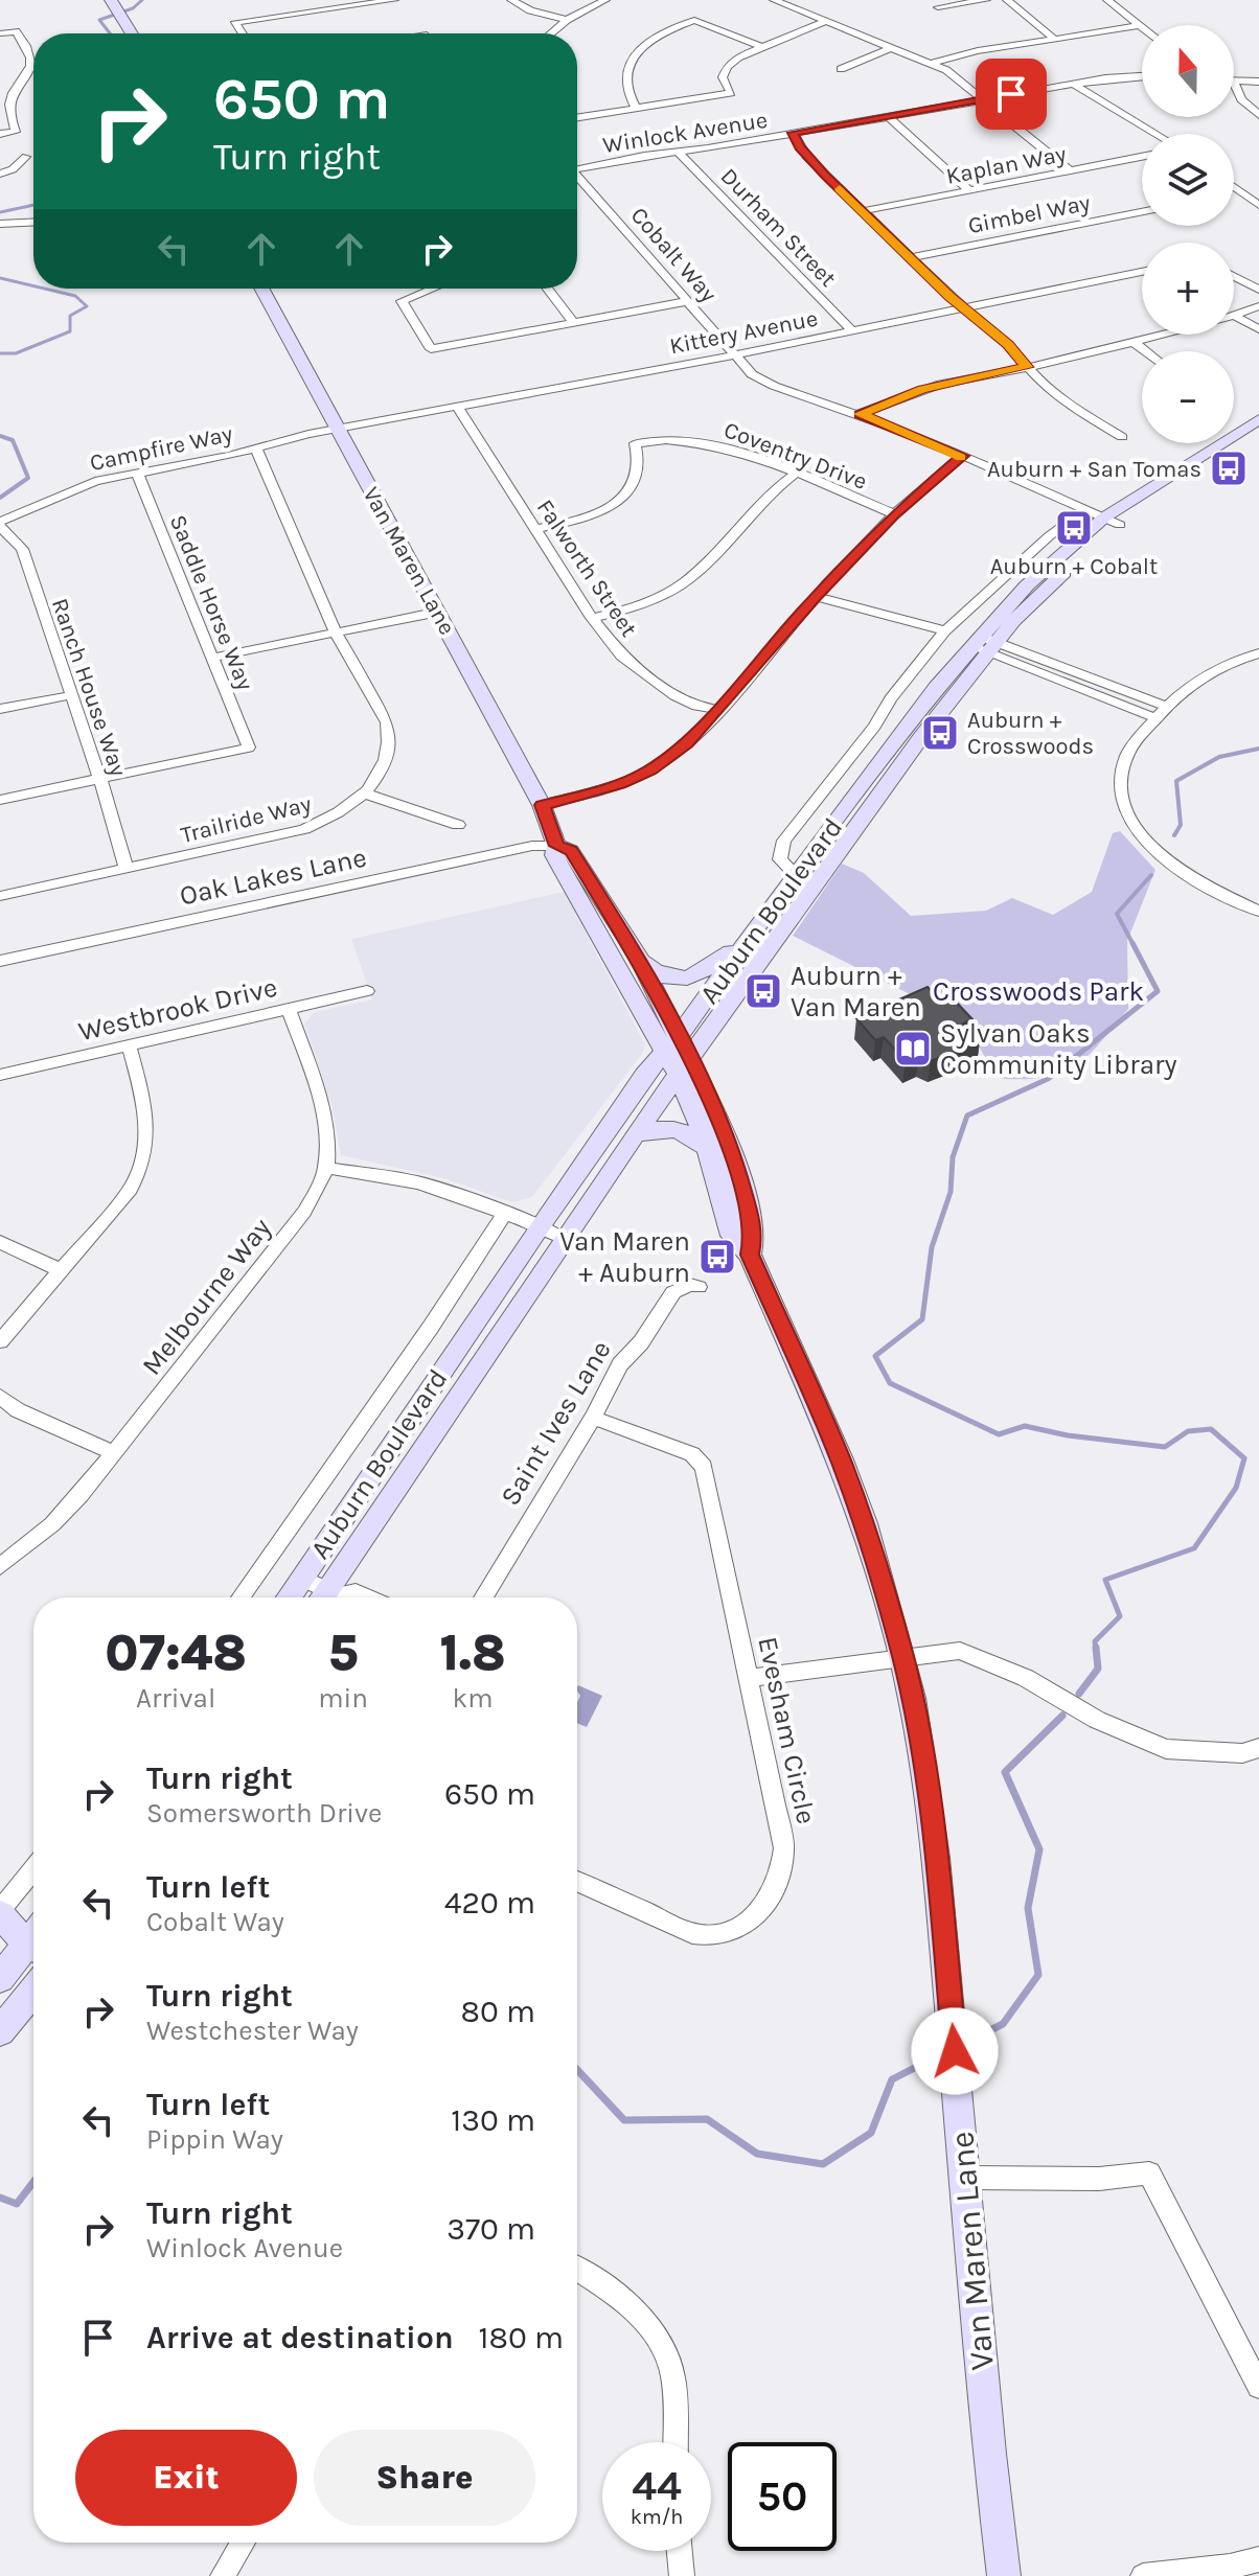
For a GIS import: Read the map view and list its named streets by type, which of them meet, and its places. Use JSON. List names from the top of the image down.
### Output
{
  "streets": {
    "main road": ["Van Maren Lane", "Auburn Boulevard"],
    "street": [
      "Winlock Avenue",
      "Kaplan Way",
      "Gimbel Way",
      "Durham Street",
      "Cobalt Way",
      "Kittery Avenue",
      "Campfire Way",
      "Coventry Drive",
      "Falworth Street",
      "Saddle Horse Way",
      "Ranch House Way",
      "Trailride Way",
      "Oak Lakes Lane",
      "Westbrook Drive",
      "Melbourne Way",
      "Saint Ives Lane",
      "Evesham Circle"
    ]
  },
  "crossings": [
    ["Winlock Avenue", "Durham Street"],
    ["Durham Street", "Kittery Avenue"],
    ["Cobalt Way", "Kittery Avenue"],
    ["Cobalt Way", "Auburn Boulevard"],
    ["Kittery Avenue", "Campfire Way"],
    ["Kittery Avenue", "Van Maren Lane"],
    ["Kittery Avenue", "Falworth Street"],
    ["Campfire Way", "Van Maren Lane"],
    ["Campfire Way", "Saddle Horse Way"],
    ["Campfire Way", "Ranch House Way"],
    ["Campfire Way", "Trailride Way"],
    ["Coventry Drive", "Falworth Street"],
    ["Van Maren Lane", "Oak Lakes Lane"],
    ["Van Maren Lane", "Auburn Boulevard"],
    ["Saddle Horse Way", "Ranch House Way"],
    ["Ranch House Way", "Trailride Way"],
    ["Westbrook Drive", "Melbourne Way"],
    ["Saint Ives Lane", "Evesham Circle"]
  ],
  "parks": ["Crosswoods Park"],
  "places": {
    "bus stop": [
      "Auburn + San Tomas",
      "Auburn + Cobalt",
      "Auburn + Crosswoods",
      "Auburn + Van Maren",
      "Van Maren + Auburn"
    ],
    "library": ["Sylvan Oaks Community Library"]
  },
  "north": "top",
  "page": {
    "map_buttons": ["+", "−"],
    "turn": ["650 m", "Turn right"],
    "eta": [
      "07:48",
      "Arrival",
      "5",
      "min",
      "1.8",
      "km"
    ],
    "list": [
      {
        "name": "Turn right",
        "note": "Somersworth Drive",
        "value": "650 m"
      },
      {
        "name": "Turn left",
        "note": "Cobalt Way",
        "value": "420 m"
      },
      {
        "name": "Turn right",
        "note": "Westchester Way",
        "value": "80 m"
      },
      {
        "name": "Turn left",
        "note": "Pippin Way",
        "value": "130 m"
      },
      {
        "name": "Turn right",
        "note": "Winlock Avenue",
        "value": "370 m"
      },
      {
        "name": "Arrive at destination",
        "value": "180 m"
      }
    ],
    "buttons": ["Exit", "Share"],
    "speed": "44 km/h",
    "limit": "50"
  }
}
